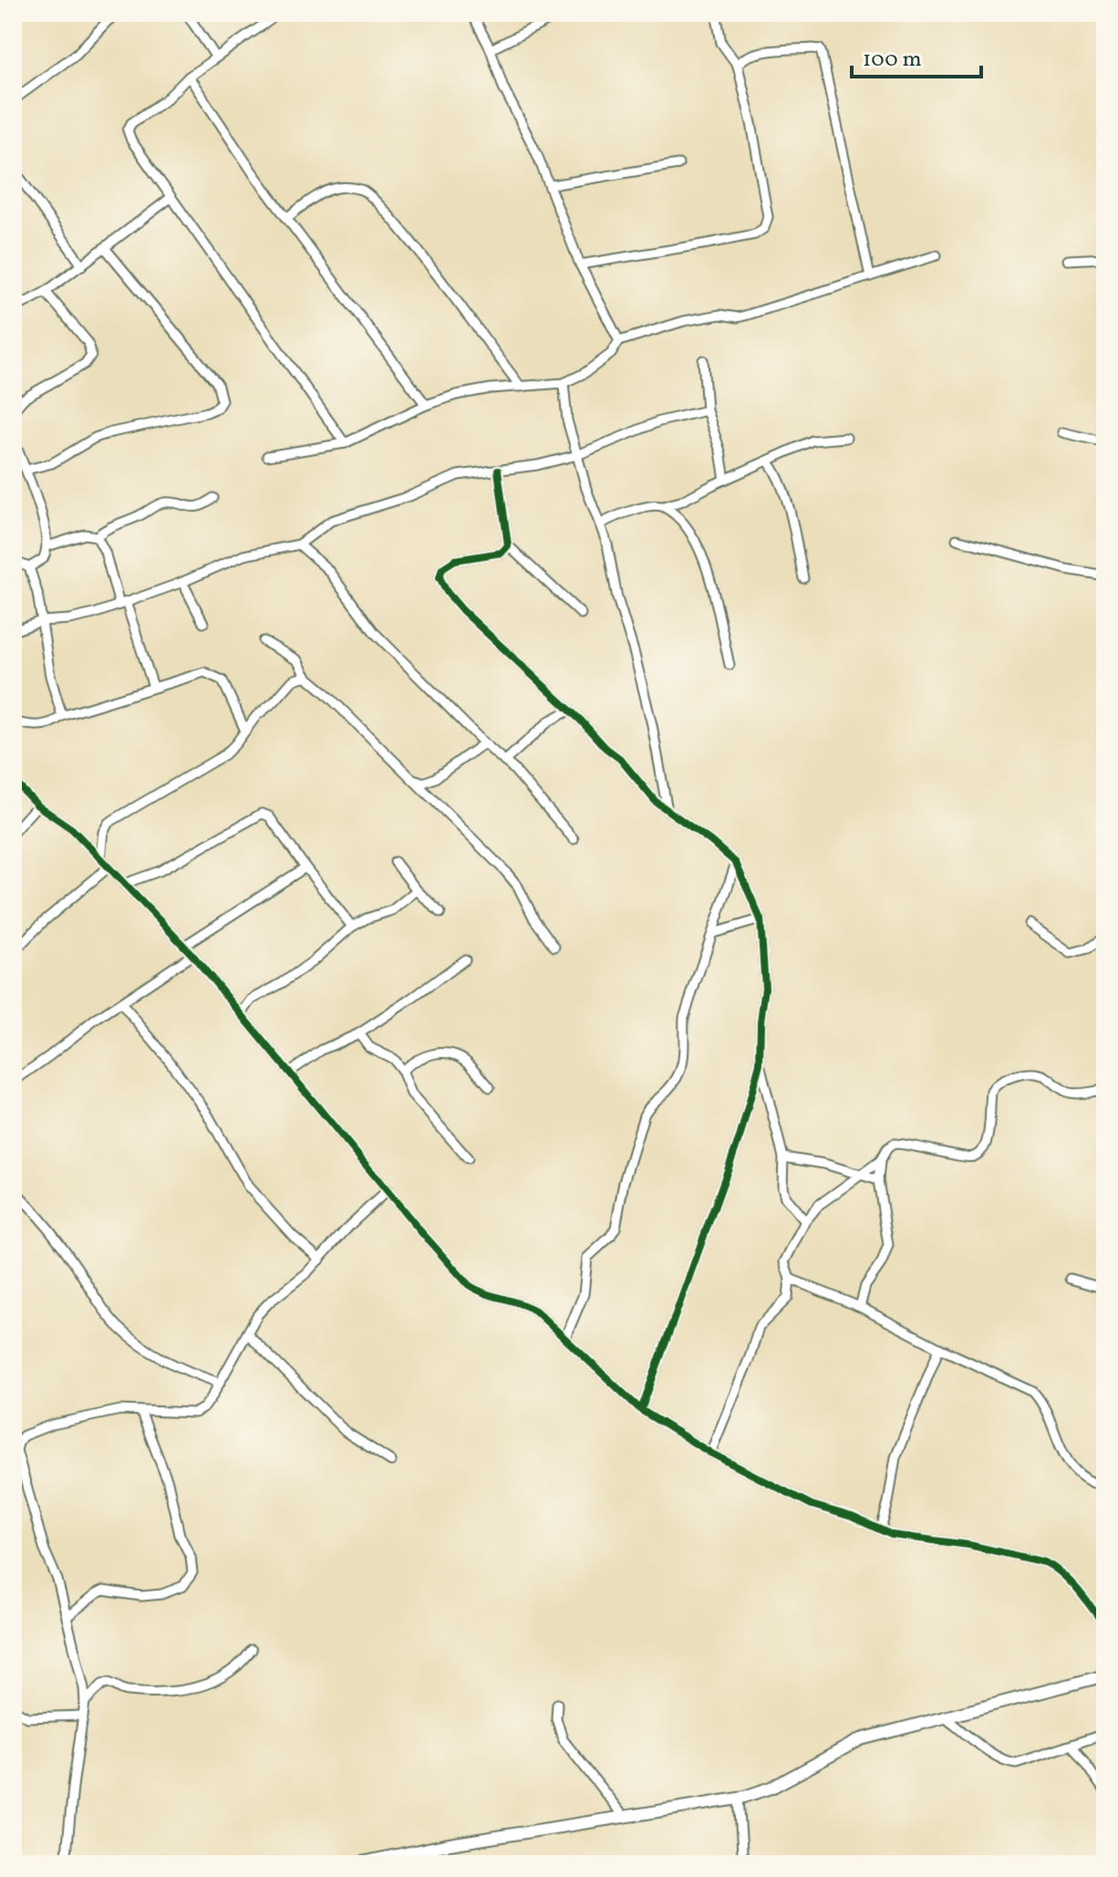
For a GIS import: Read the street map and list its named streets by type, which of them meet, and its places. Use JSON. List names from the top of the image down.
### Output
{
  "scale_bar": "100 m"
}
